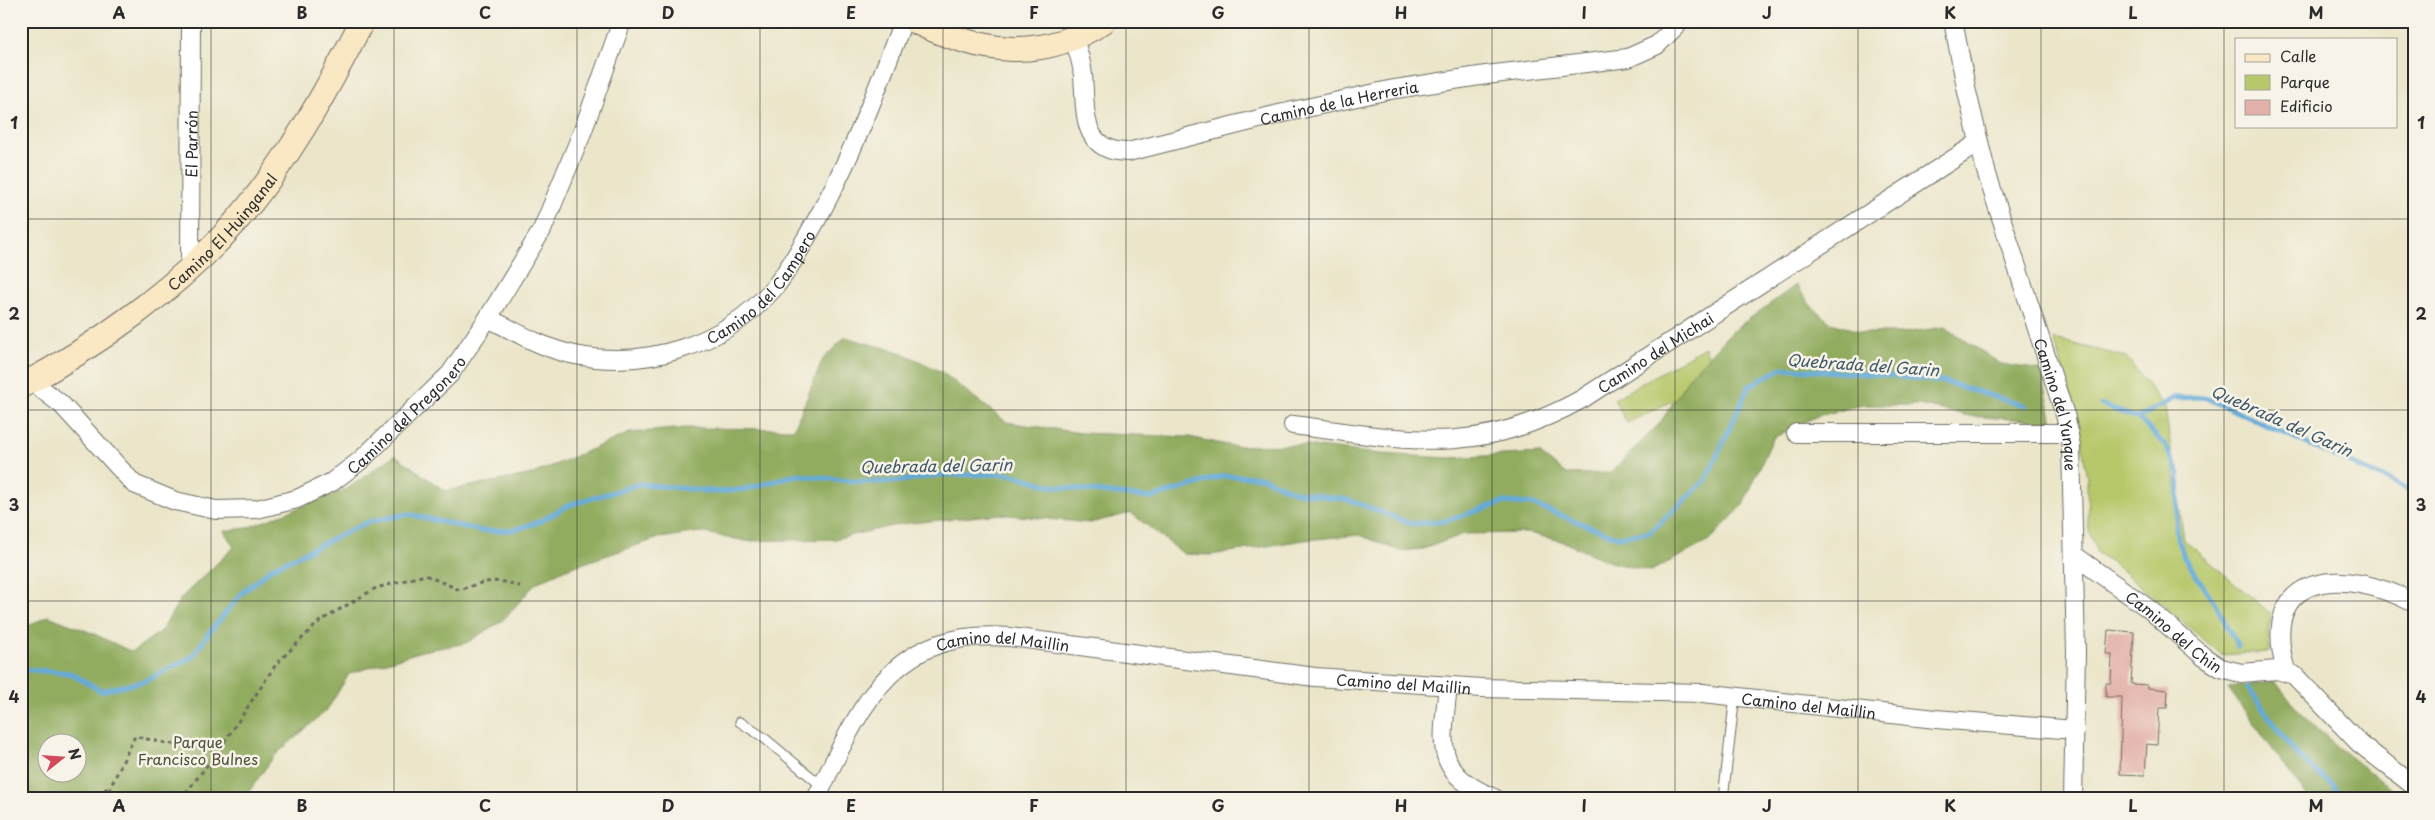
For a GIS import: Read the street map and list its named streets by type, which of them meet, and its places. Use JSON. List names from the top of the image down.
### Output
{
  "streets": {
    "street": [
      "Camino de la Herreria",
      "El Parrón",
      "Camino El Huinganal",
      "Camino del Campero",
      "Camino del Michai",
      "Camino del Yunque",
      "Camino del Pregonero",
      "Camino del Chin",
      "Camino del Maillin"
    ]
  },
  "crossings": [
    ["El Parrón", "Camino El Huinganal"],
    ["Camino El Huinganal", "Camino del Pregonero"],
    ["Camino del Campero", "Camino del Pregonero"],
    ["Camino del Michai", "Camino del Yunque"],
    ["Camino del Yunque", "Camino del Chin"],
    ["Camino del Yunque", "Camino del Maillin"]
  ],
  "water": ["Quebrada del Garin"],
  "parks": ["Parque Francisco Bulnes"],
  "legend": ["Calle", "Parque", "Edificio"],
  "north": "right",
  "grid": {
    "columns": [
      "A",
      "B",
      "C",
      "D",
      "E",
      "F",
      "G",
      "H",
      "I",
      "J",
      "K",
      "L",
      "M"
    ],
    "rows": [
      "1",
      "2",
      "3",
      "4"
    ]
  }
}
